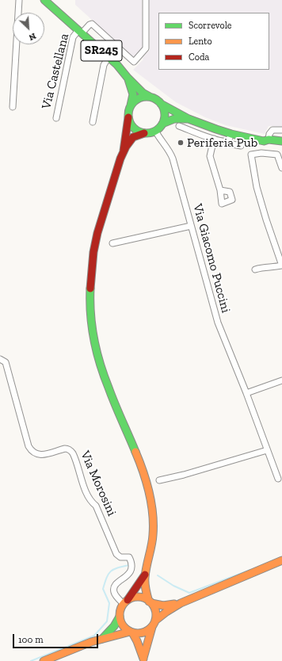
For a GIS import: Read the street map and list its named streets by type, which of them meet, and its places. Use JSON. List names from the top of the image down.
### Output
{
  "streets": {
    "main road": ["SR245", "Via Castellana"],
    "street": ["Via Giacomo Puccini", "Via Morosini"]
  },
  "crossings": [
    ["Via Castellana", "Via Giacomo Puccini"]
  ],
  "places": ["Periferia Pub"],
  "legend": ["Scorrevole", "Lento", "Coda"],
  "scale_bar": "100 m",
  "north": "bottom right"
}
